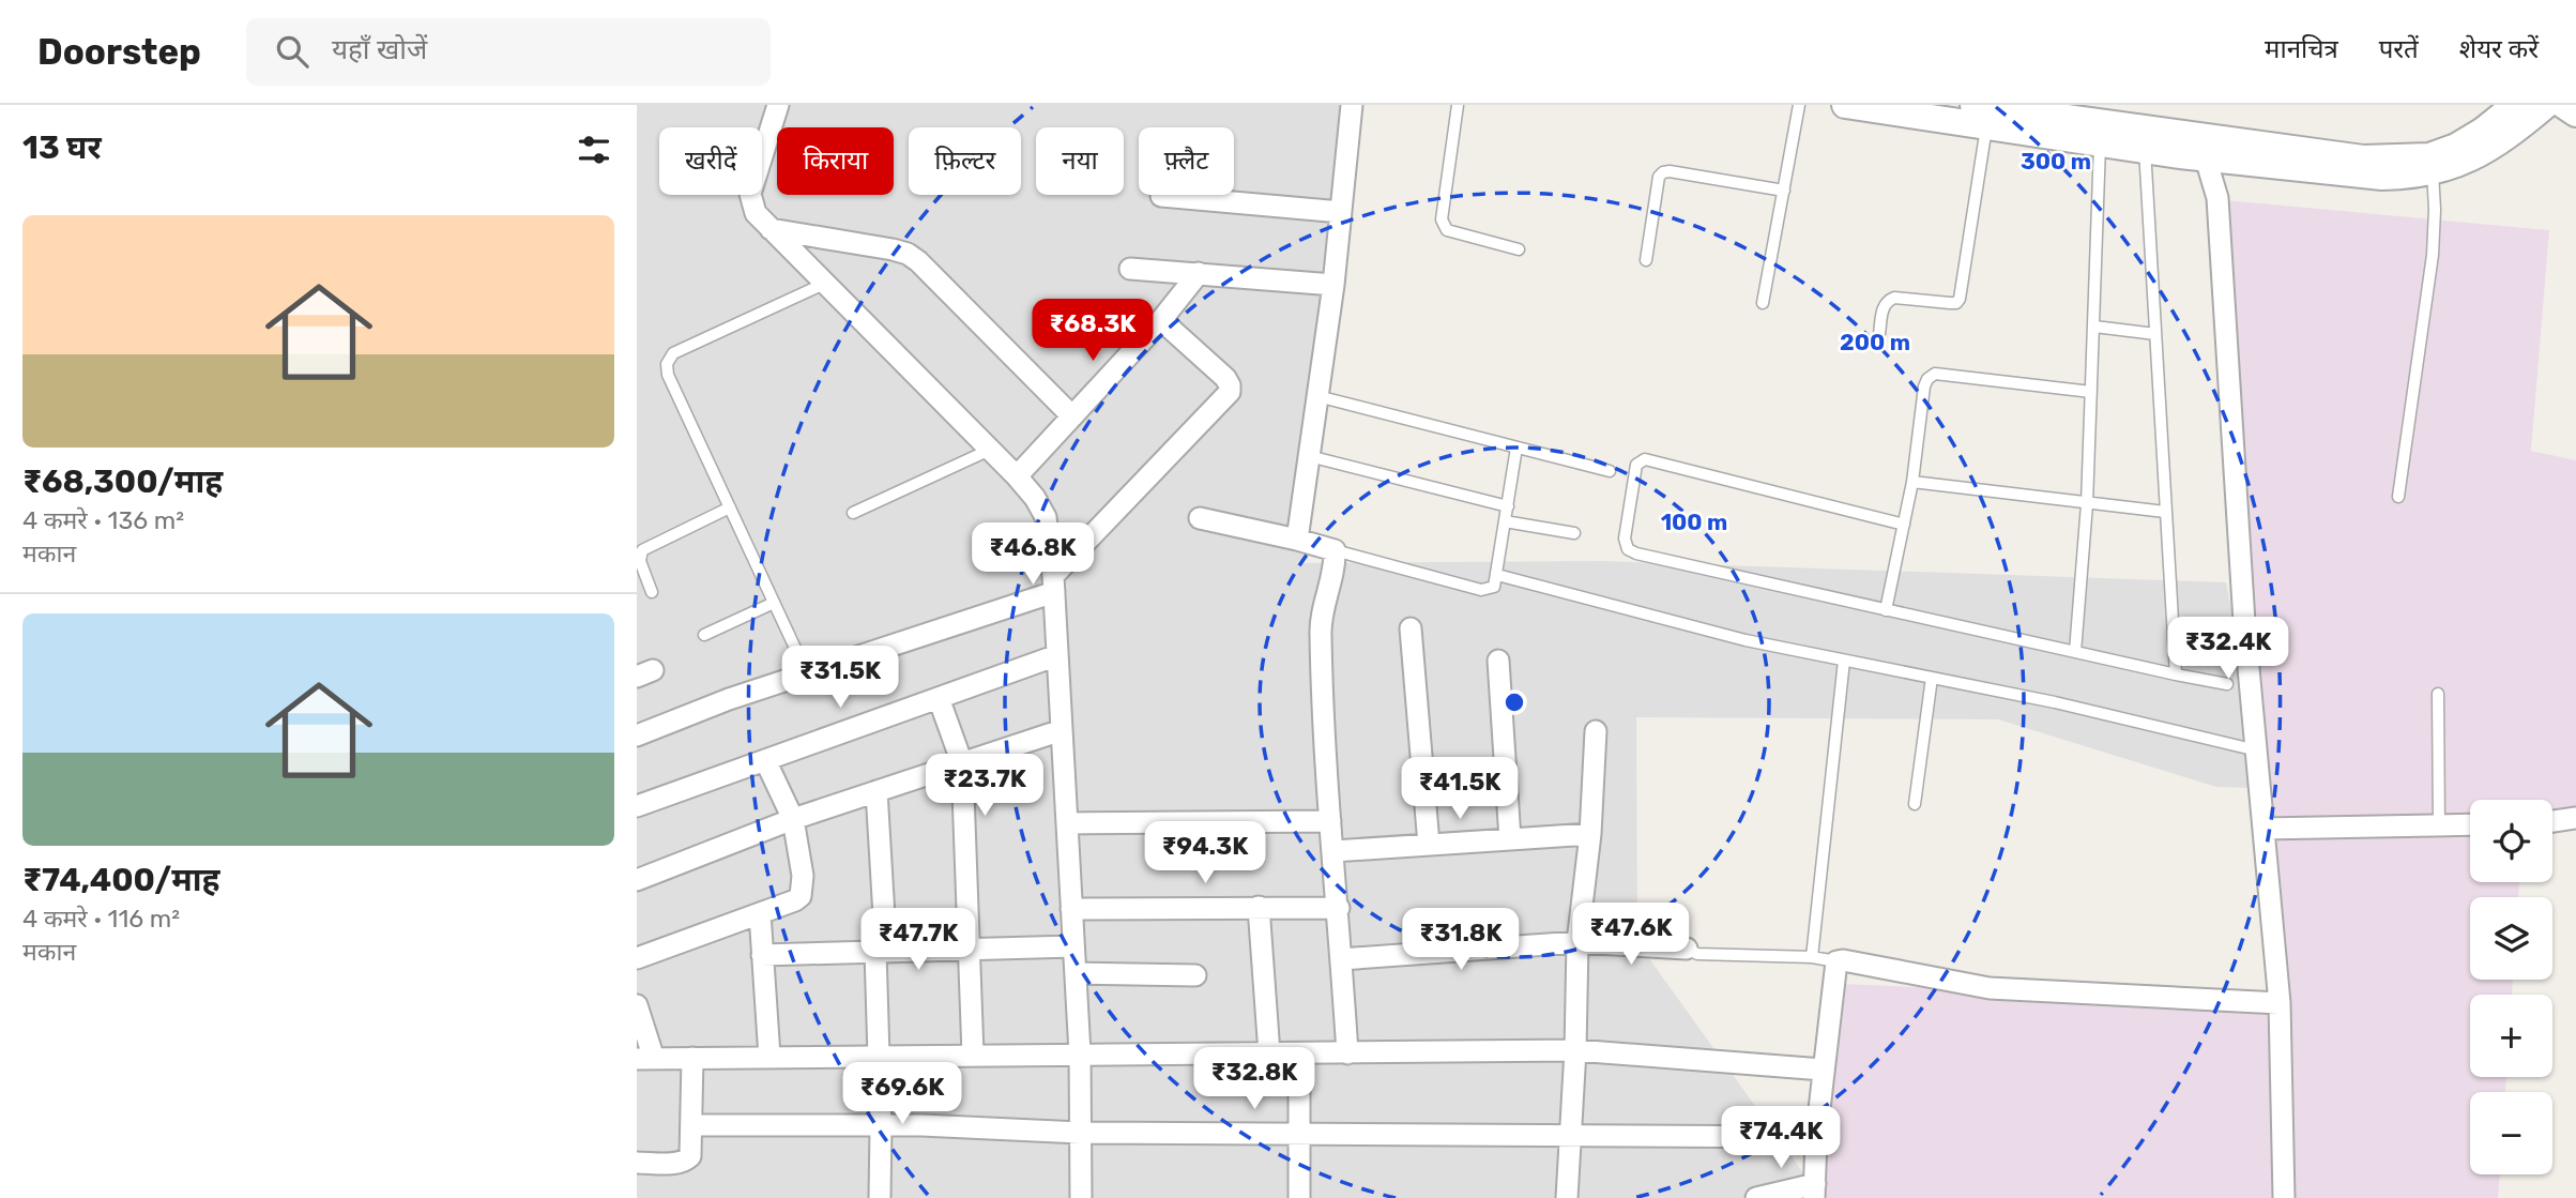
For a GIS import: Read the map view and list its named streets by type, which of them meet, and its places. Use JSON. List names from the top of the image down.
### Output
{
  "page": {
    "header": "Doorstep",
    "search": "यहाँ खोजें",
    "nav": ["मानचित्र", "परतें", "शेयर करें"],
    "heading": "13 घर",
    "chip": [
      "खरीदें",
      "किराया",
      "फ़िल्टर",
      "नया",
      "फ़्लैट"
    ],
    "list": [
      {
        "name": "₹68,300/माह",
        "note": "4 कमरे · 136 m² · मकान"
      },
      {
        "name": "₹74,400/माह",
        "note": "4 कमरे · 116 m² · मकान"
      }
    ],
    "price": [
      "₹68.3K",
      "₹46.8K",
      "₹32.4K",
      "₹31.5K",
      "₹23.7K",
      "₹41.5K",
      "₹94.3K",
      "₹47.6K",
      "₹47.7K",
      "₹31.8K",
      "₹32.8K",
      "₹69.6K",
      "₹74.4K"
    ],
    "map_buttons": ["+", "−"]
  },
  "rings": ["300 m", "200 m", "100 m"]
}
